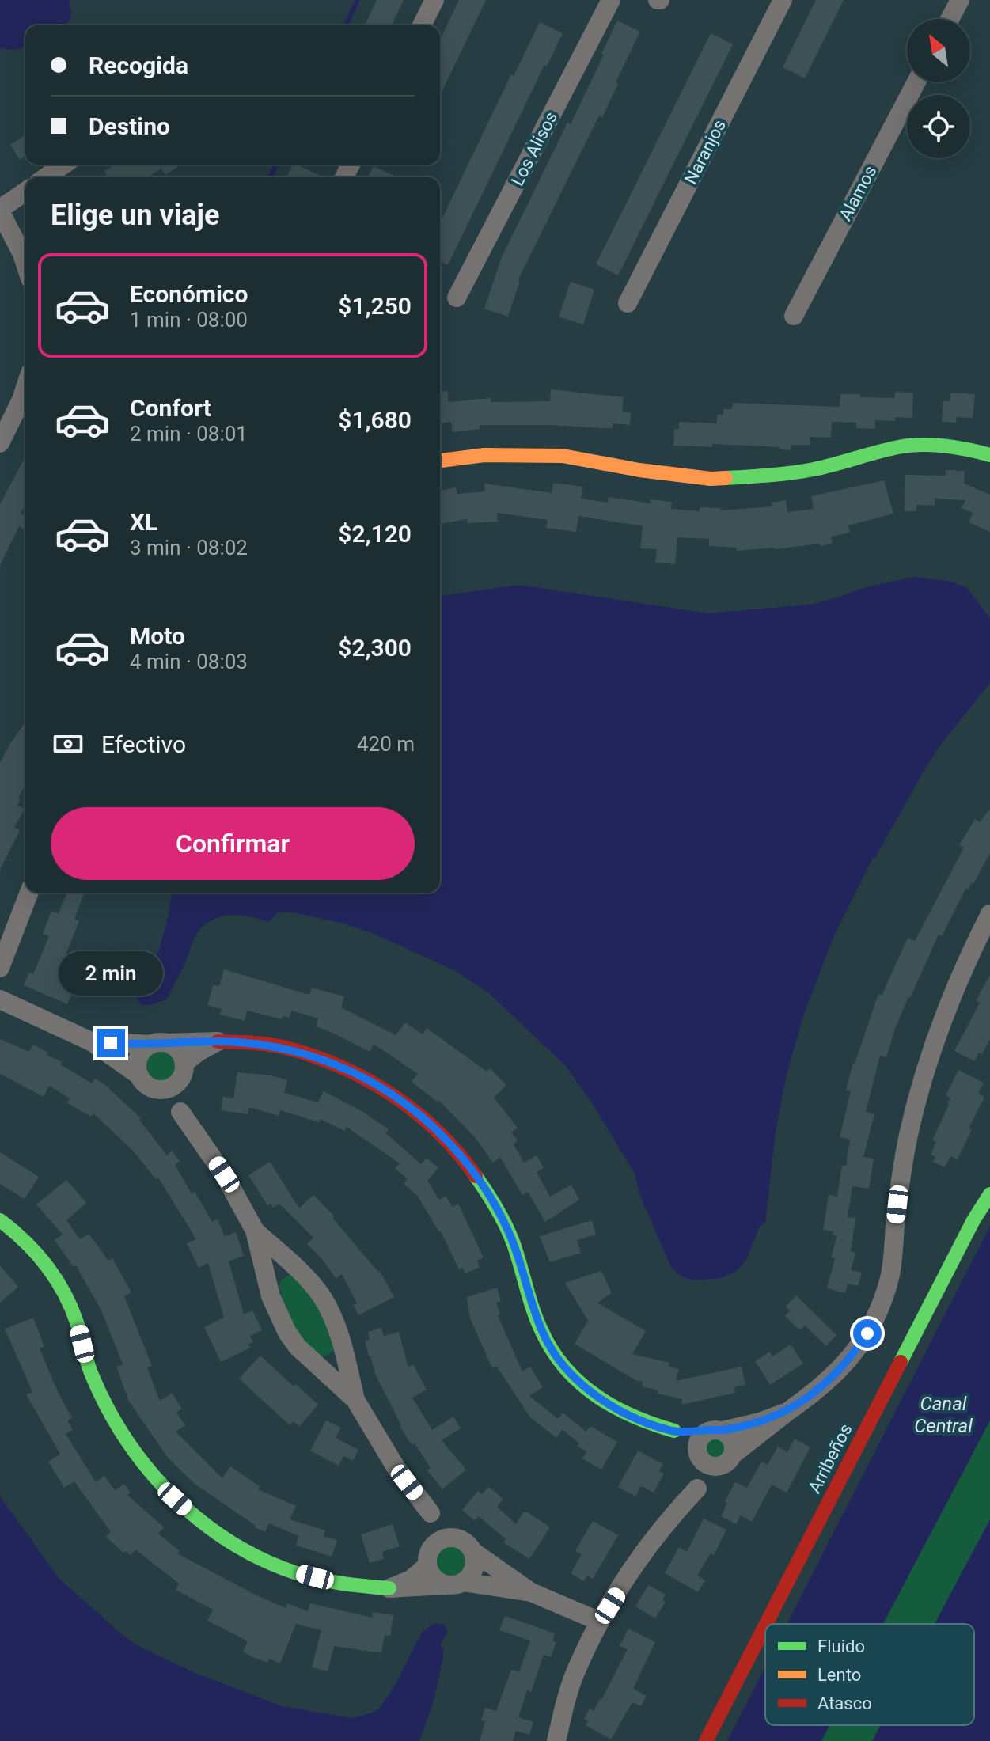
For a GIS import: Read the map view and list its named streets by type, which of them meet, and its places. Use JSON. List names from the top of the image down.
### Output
{
  "streets": {
    "street": [
      "Los Alisos",
      "Naranjos",
      "Alamos",
      "Arribeños"
    ]
  },
  "water": ["Canal Central"],
  "legend": ["Fluido", "Lento", "Atasco"],
  "north": "top left",
  "page": {
    "banner": ["Recogida", "Destino"],
    "heading": "Elige un viaje",
    "list": [
      {
        "name": "Económico",
        "note": "1 min · 08:00",
        "value": "$1,250"
      },
      {
        "name": "Confort",
        "note": "2 min · 08:01",
        "value": "$1,680"
      },
      {
        "name": "XL",
        "note": "3 min · 08:02",
        "value": "$2,120"
      },
      {
        "name": "Moto",
        "note": "4 min · 08:03",
        "value": "$2,300"
      }
    ],
    "pay": ["Efectivo", "420 m"],
    "buttons": "Confirmar",
    "bubble": "2 min"
  }
}
